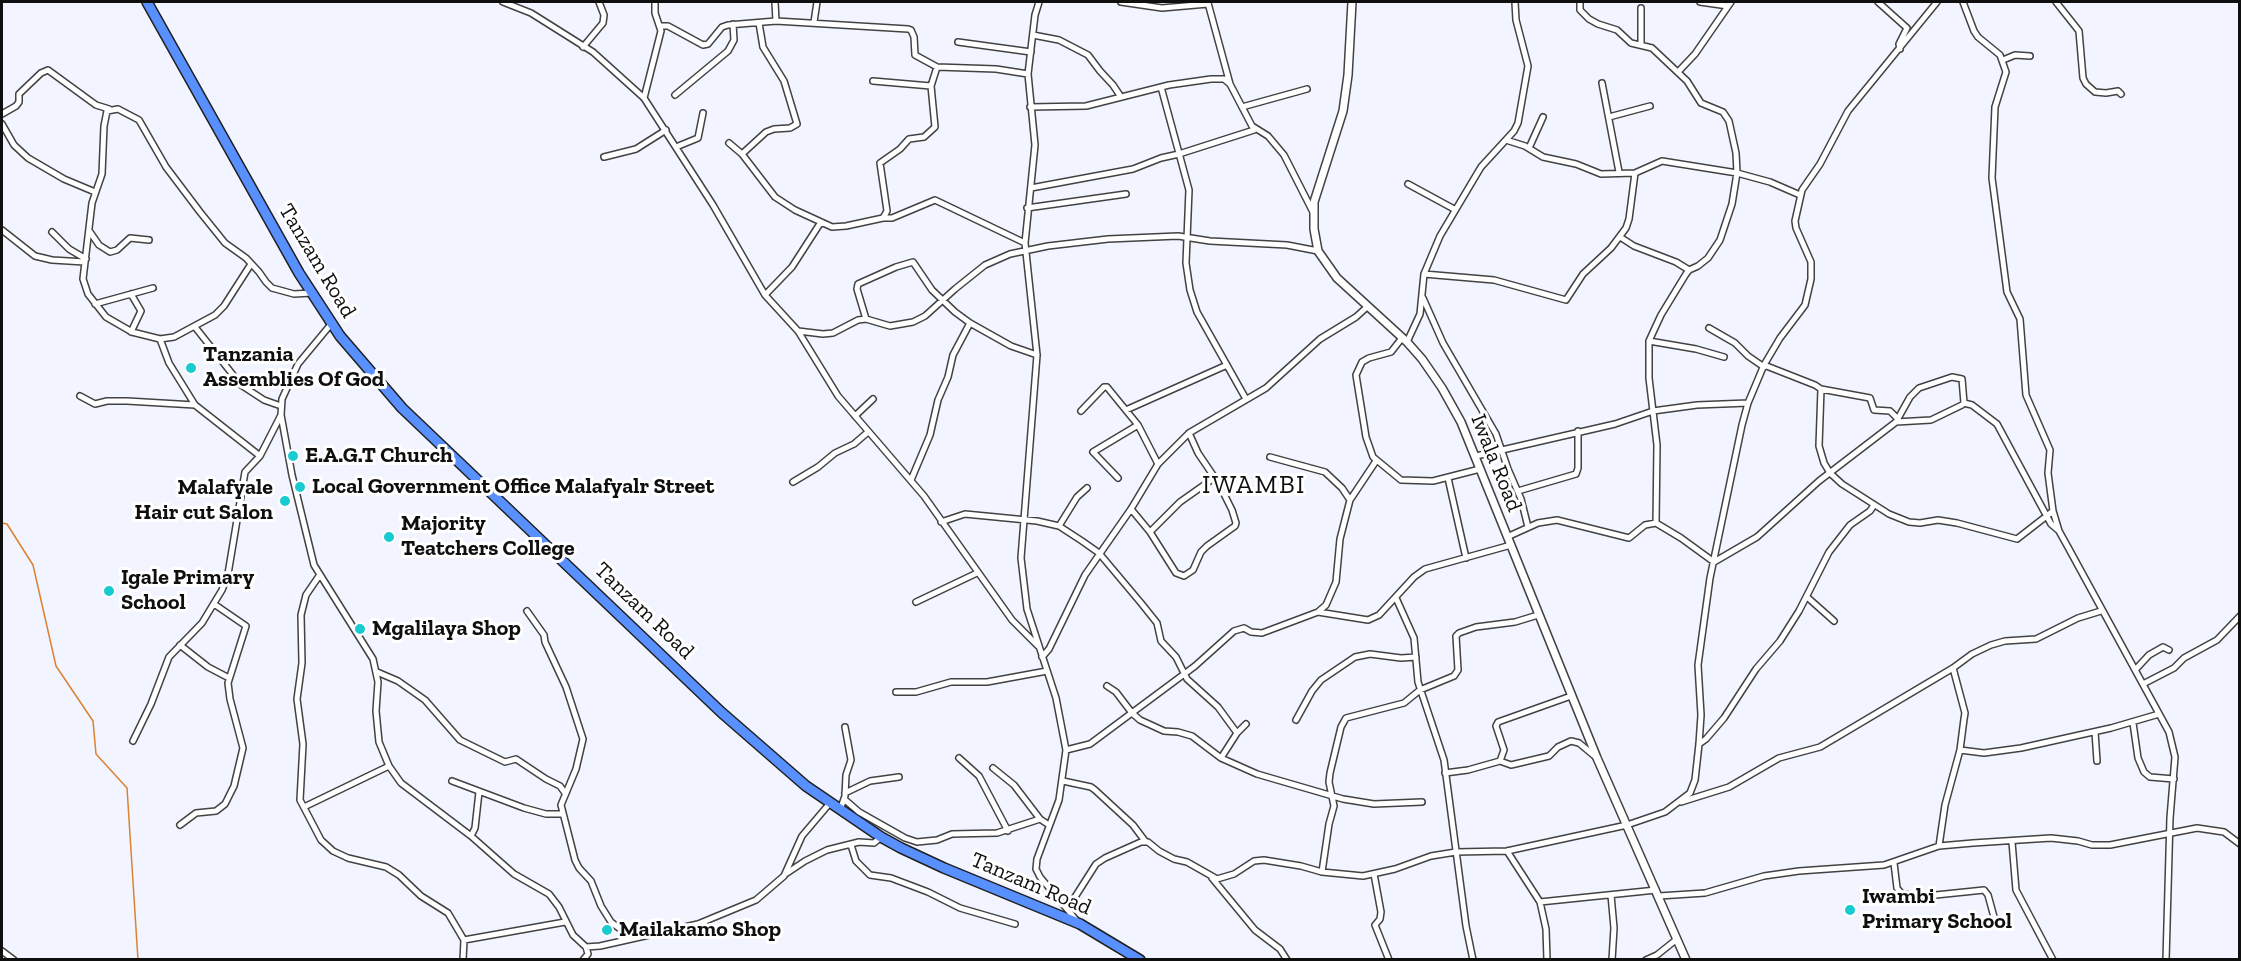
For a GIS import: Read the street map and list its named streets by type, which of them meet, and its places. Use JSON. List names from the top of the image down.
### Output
{
  "streets": {
    "highway": ["Tanzam Road"],
    "street": ["Iwala Road"]
  },
  "districts": ["IWAMBI"],
  "places": [
    "Tanzania Assemblies Of God",
    "E.A.G.T Church",
    "Local Government Office Malafyalr Street",
    "Malafyale Hair cut Salon",
    "Majority Teatchers College",
    "Igale Primary School",
    "Mgalilaya Shop",
    "Iwambi Primary School",
    "Mailakamo Shop"
  ]
}
